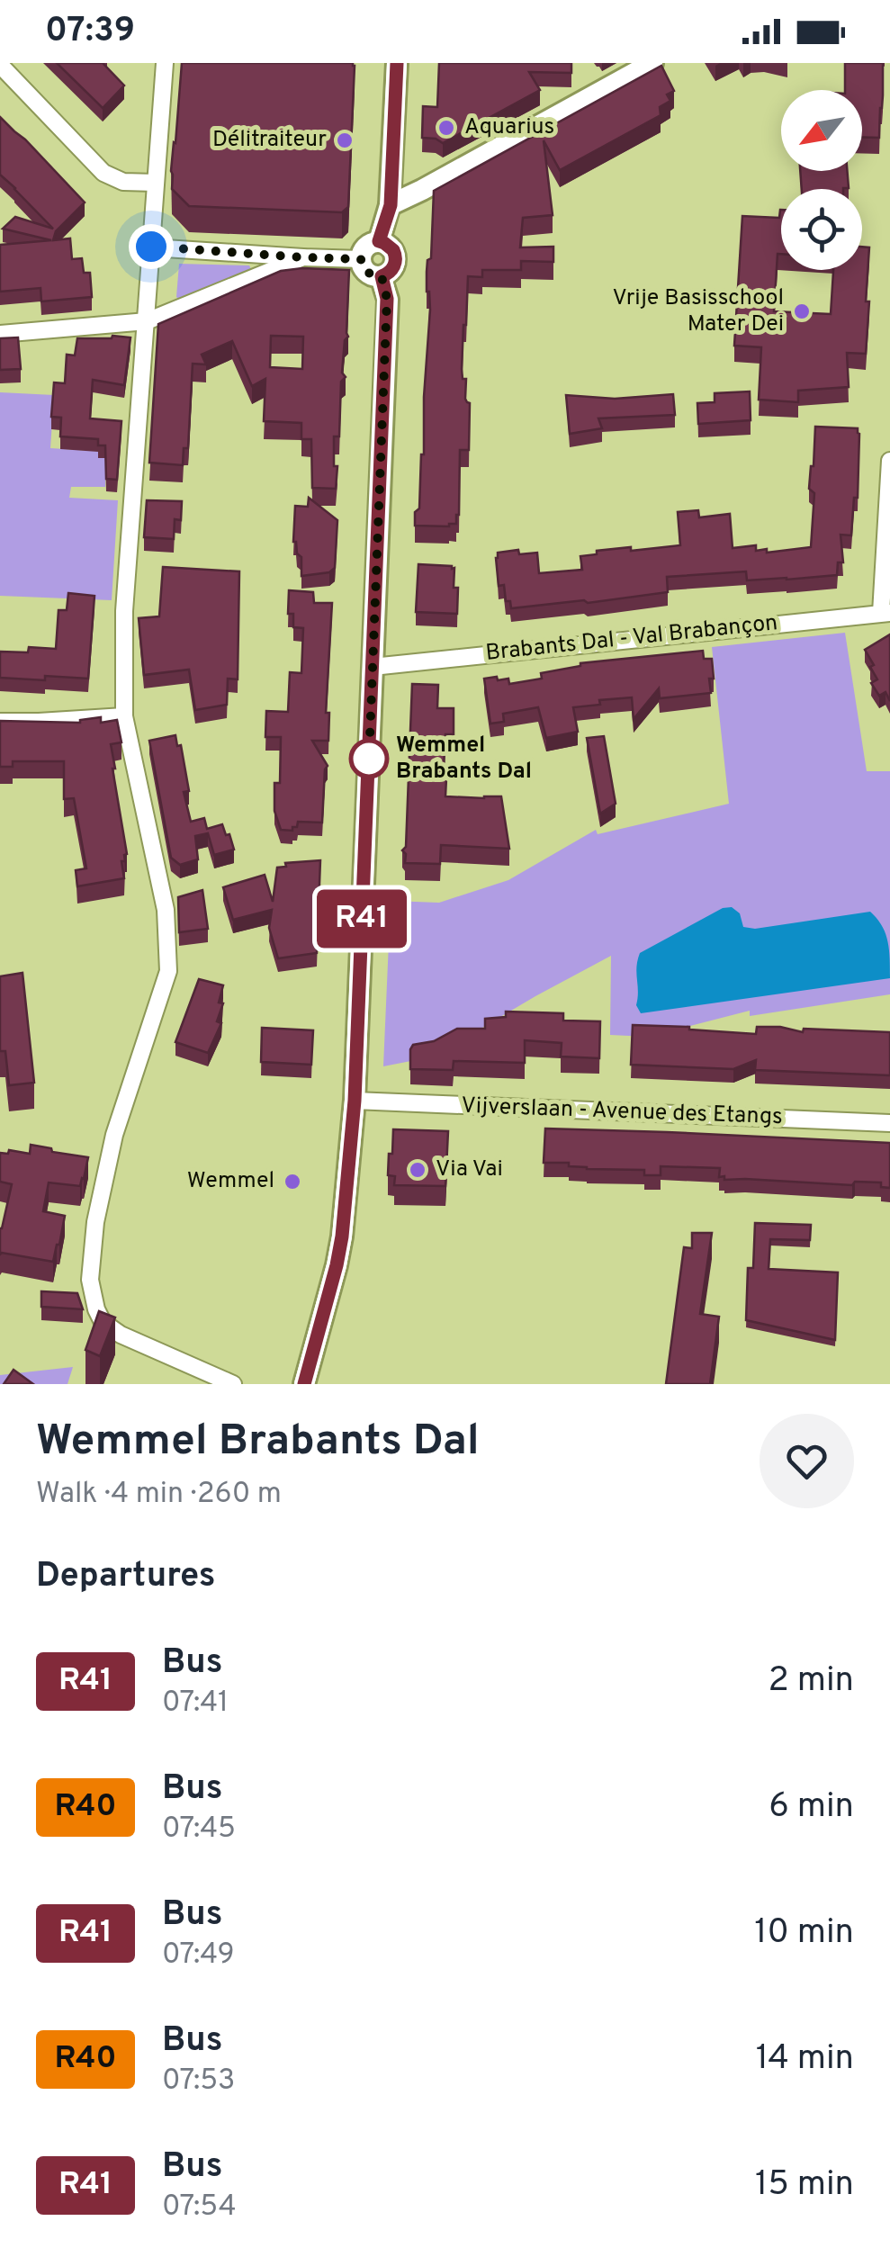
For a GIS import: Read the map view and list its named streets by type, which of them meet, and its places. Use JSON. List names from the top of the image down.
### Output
{
  "streets": {
    "street": ["Brabants Dal - Val Brabançon", "Vijverslaan - Avenue des Etangs"]
  },
  "places": [
    "Aquarius",
    "Délitraiteur",
    "Vrije Basisschool Mater Dei",
    "Wemmel Brabants Dal",
    "Via Vai",
    "Wemmel"
  ],
  "lines": ["bus line R41"],
  "north": "bottom left",
  "page": {
    "status": "07:39",
    "on_map": "R41",
    "heading": [
      ["Wemmel Brabants Dal", "Walk · 4 min · 260 m"],
      "Departures"
    ],
    "list": [
      {
        "mark": "R41",
        "name": "Bus",
        "note": "07:41",
        "value": "2 min"
      },
      {
        "mark": "R40",
        "name": "Bus",
        "note": "07:45",
        "value": "6 min"
      },
      {
        "mark": "R41",
        "name": "Bus",
        "note": "07:49",
        "value": "10 min"
      },
      {
        "mark": "R40",
        "name": "Bus",
        "note": "07:53",
        "value": "14 min"
      },
      {
        "mark": "R41",
        "name": "Bus",
        "note": "07:54",
        "value": "15 min"
      }
    ]
  }
}
